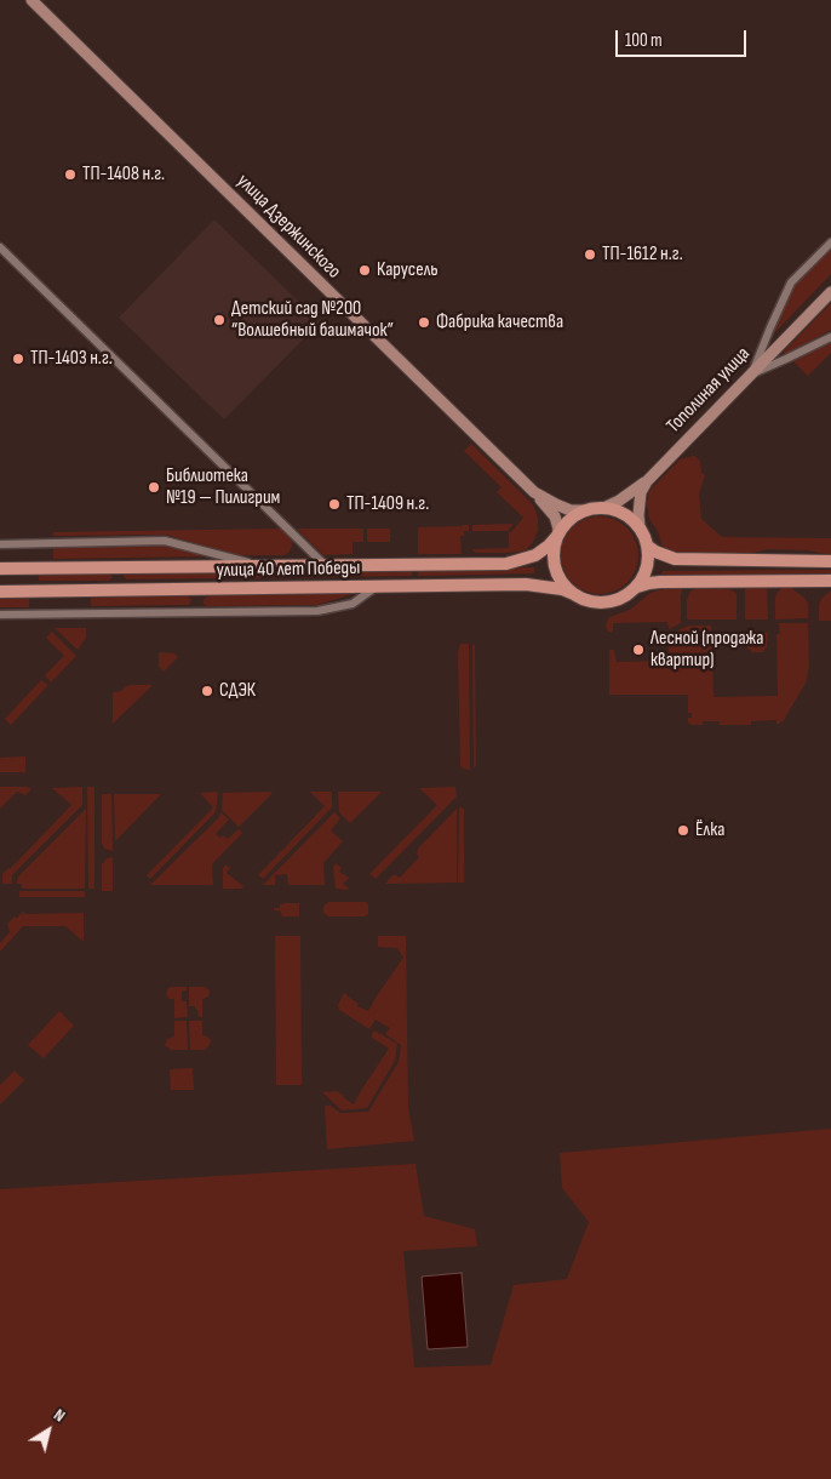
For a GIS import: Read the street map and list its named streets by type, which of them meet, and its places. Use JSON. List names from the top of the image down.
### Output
{
  "streets": {
    "main road": ["улица Дзержинского", "Тополиная улица", "улица 40 лет Победы"]
  },
  "crossings": [
    ["улица Дзержинского", "Тополиная улица"],
    ["улица Дзержинского", "улица 40 лет Победы"],
    ["Тополиная улица", "улица 40 лет Победы"]
  ],
  "places": [
    "ТП-1408 н.г.",
    "ТП-1612 н.г.",
    "Карусель",
    "Детский сад №200 “Волшебный башмачок”",
    "Фабрика качества",
    "ТП-1403 н.г.",
    "Библиотека №19 — Пилигрим",
    "ТП-1409 н.г.",
    "Лесной (продажа квартир)",
    "СДЭК",
    "Ёлка"
  ],
  "scale_bar": "100 m",
  "north": "top right"
}
